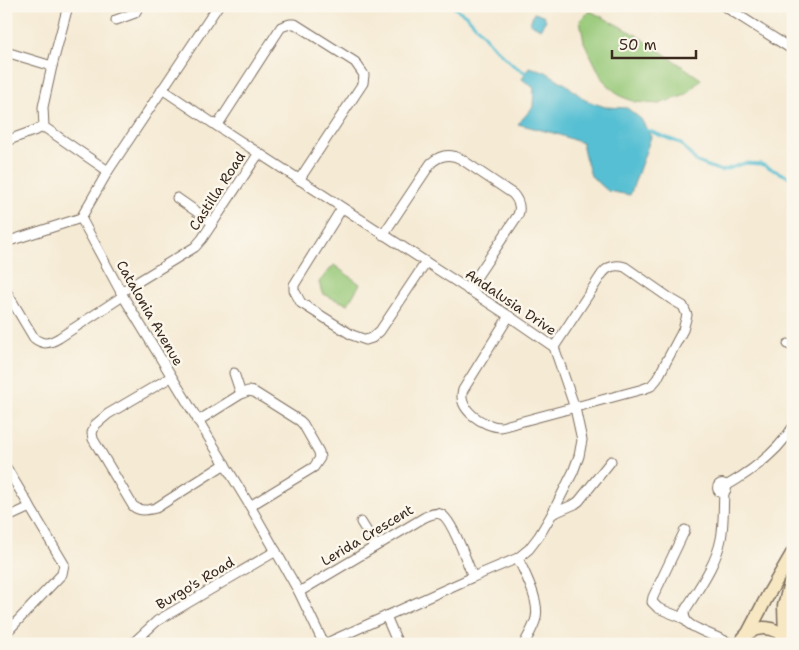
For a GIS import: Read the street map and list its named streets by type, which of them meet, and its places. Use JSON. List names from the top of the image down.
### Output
{
  "streets": {
    "street": [
      "Castilla Road",
      "Andalusia Drive",
      "Catalonia Avenue",
      "Lerida Crescent",
      "Burgo's Road"
    ]
  },
  "crossings": [
    ["Castilla Road", "Andalusia Drive"],
    ["Castilla Road", "Catalonia Avenue"],
    ["Andalusia Drive", "Catalonia Avenue"],
    ["Andalusia Drive", "Lerida Crescent"],
    ["Catalonia Avenue", "Lerida Crescent"],
    ["Catalonia Avenue", "Burgo's Road"]
  ],
  "scale_bar": "50 m"
}
